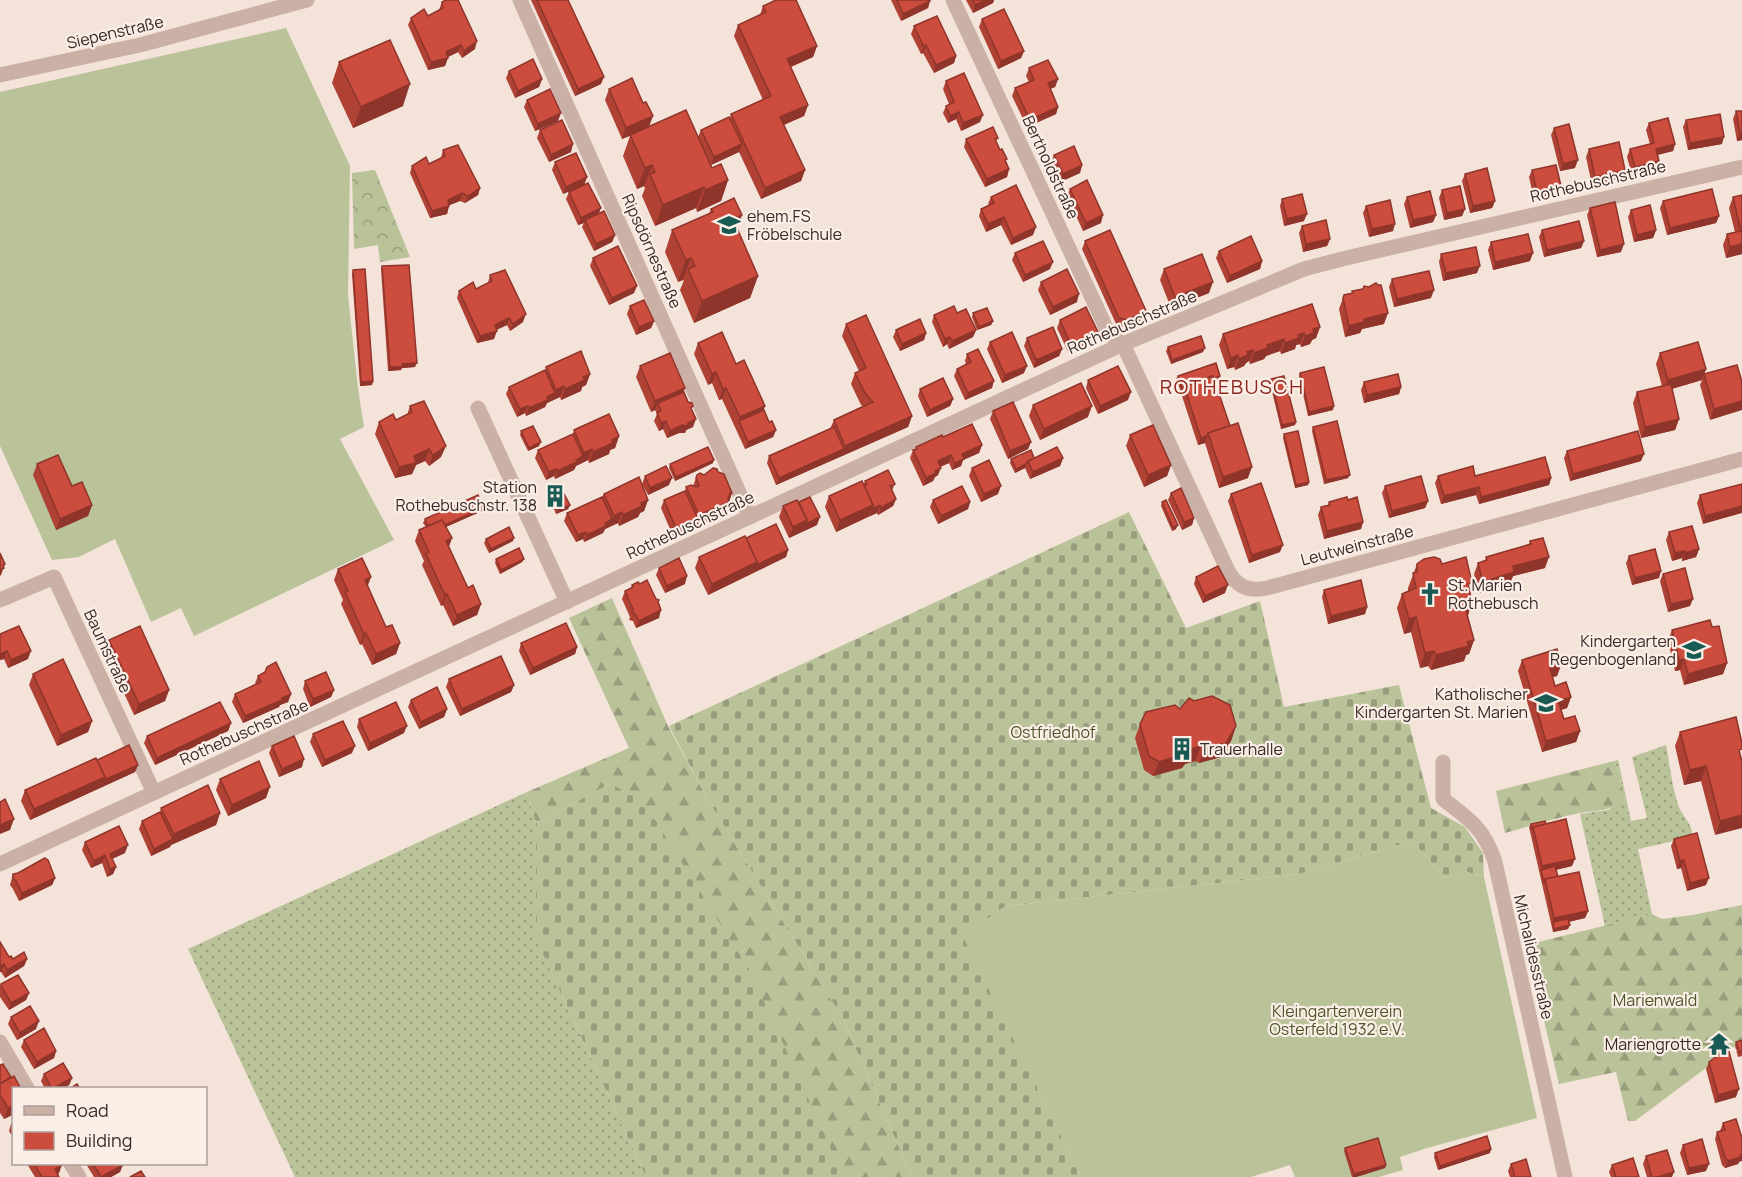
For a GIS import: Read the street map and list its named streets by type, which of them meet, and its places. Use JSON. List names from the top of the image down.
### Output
{
  "streets": {
    "street": [
      "Siepenstraße",
      "Bertholdstraße",
      "Rothebuschstraße",
      "Ripsdörnestraße",
      "Leutweinstraße",
      "Baumstraße",
      "Michalidesstraße"
    ]
  },
  "crossings": [
    ["Bertholdstraße", "Rothebuschstraße"],
    ["Bertholdstraße", "Leutweinstraße"],
    ["Rothebuschstraße", "Ripsdörnestraße"],
    ["Rothebuschstraße", "Leutweinstraße"],
    ["Rothebuschstraße", "Baumstraße"]
  ],
  "districts": ["ROTHEBUSCH"],
  "parks": ["Ostfriedhof", "Marienwald", "Kleingartenverein Osterfeld 1932 e.V."],
  "places": {
    "school or university": ["ehem.FS Fröbelschule", "Kindergarten Regenbogenland", "Katholischer Kindergarten St. Marien"],
    "building": ["Station Rothebuschstr. 138", "Trauerhalle"],
    "church": ["St. Marien Rothebusch"],
    "temple": ["Mariengrotte"]
  },
  "legend": ["Road", "Building"]
}
